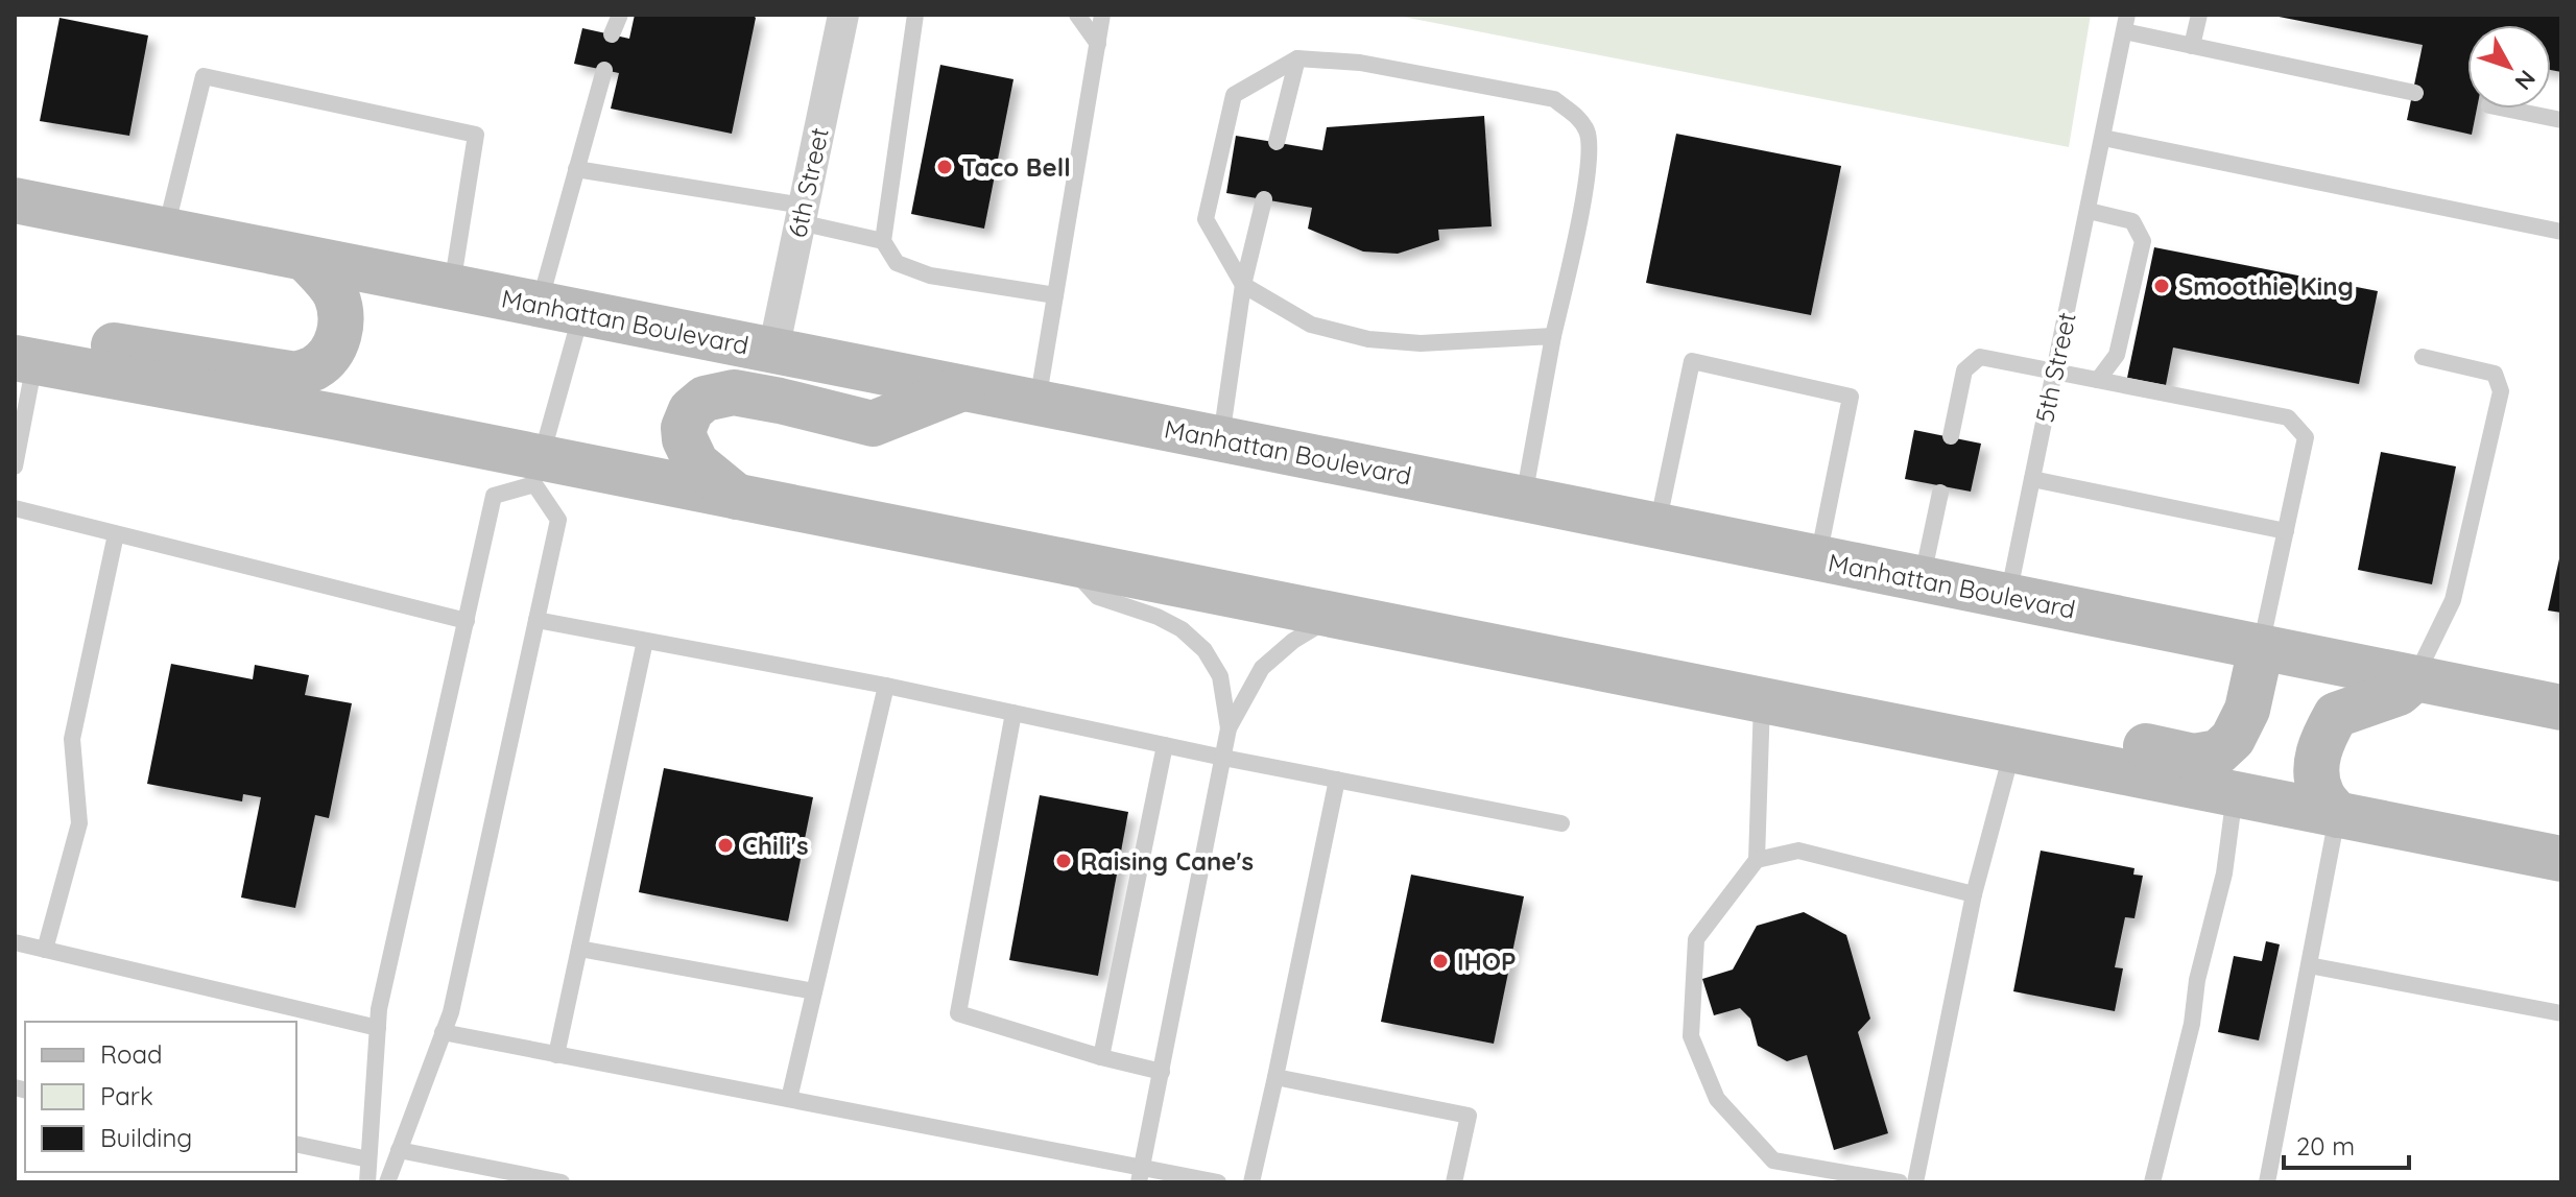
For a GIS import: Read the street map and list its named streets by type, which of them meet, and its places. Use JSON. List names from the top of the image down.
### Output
{
  "streets": {
    "street": ["6th Street", "Manhattan Boulevard"],
    "lane": ["5th Street"]
  },
  "crossings": [
    ["6th Street", "Manhattan Boulevard"],
    ["Manhattan Boulevard", "5th Street"]
  ],
  "places": [
    "Taco Bell",
    "Smoothie King",
    "Chili's",
    "Raising Cane's",
    "IHOP"
  ],
  "legend": ["Road", "Park", "Building"],
  "scale_bar": "20 m",
  "north": "bottom right"
}
